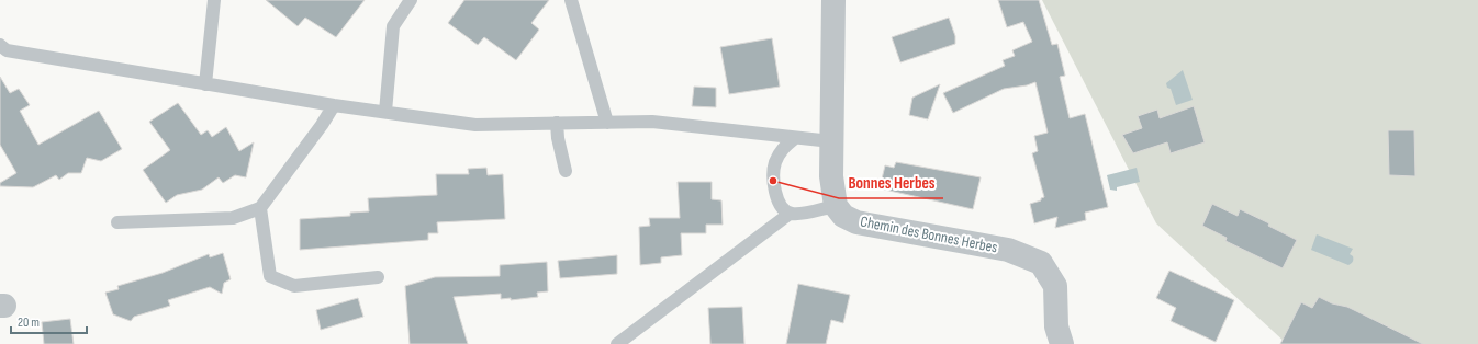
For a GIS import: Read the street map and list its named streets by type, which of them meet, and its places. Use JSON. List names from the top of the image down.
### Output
{
  "streets": {
    "street": ["Chemin des Bonnes Herbes"]
  },
  "places": ["Bonnes Herbes"],
  "scale_bar": "20 m"
}
